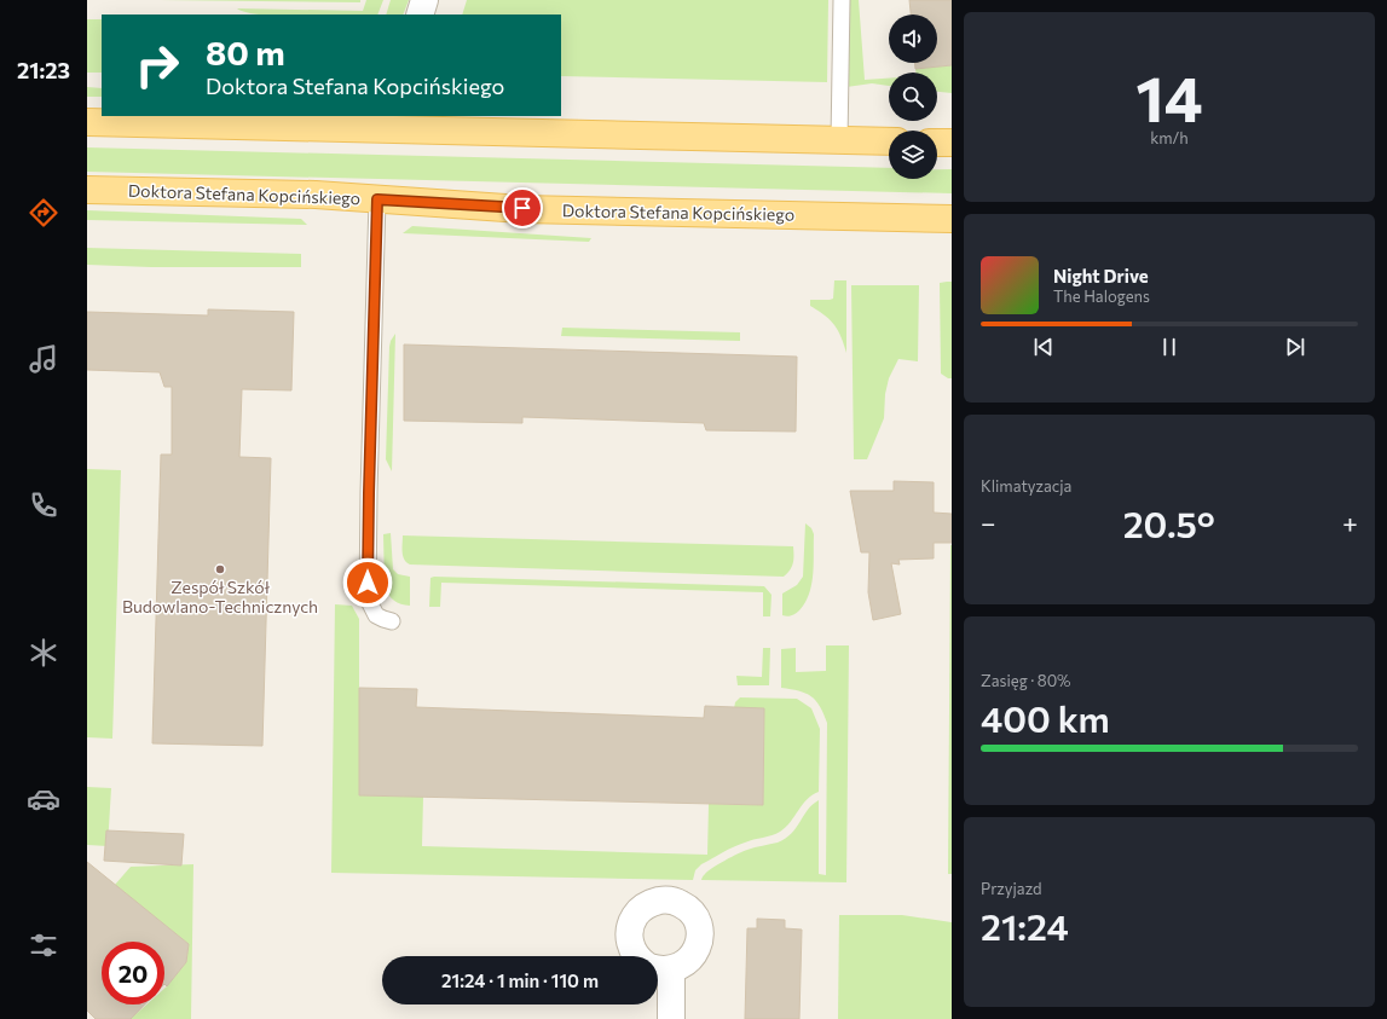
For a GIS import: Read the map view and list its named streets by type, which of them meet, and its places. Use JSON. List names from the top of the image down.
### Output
{
  "streets": {
    "main road": ["Doktora Stefana Kopcińskiego"]
  },
  "places": ["Zespół Szkół Budowlano-Technicznych"],
  "page": {
    "tabs": "21:23",
    "tile": [
      ["14", "km/h"],
      "Klimatyzacja",
      ["Zasięg · 80%", "400 km"],
      ["Przyjazd", "21:24"]
    ],
    "turn": ["80 m", "Doktora Stefana Kopcińskiego"],
    "song": ["Night Drive", "The Halogens"],
    "heat": ["−", "20.5°", "+"],
    "limit": "20",
    "trip": "21:24 · 1 min · 110 m"
  }
}
